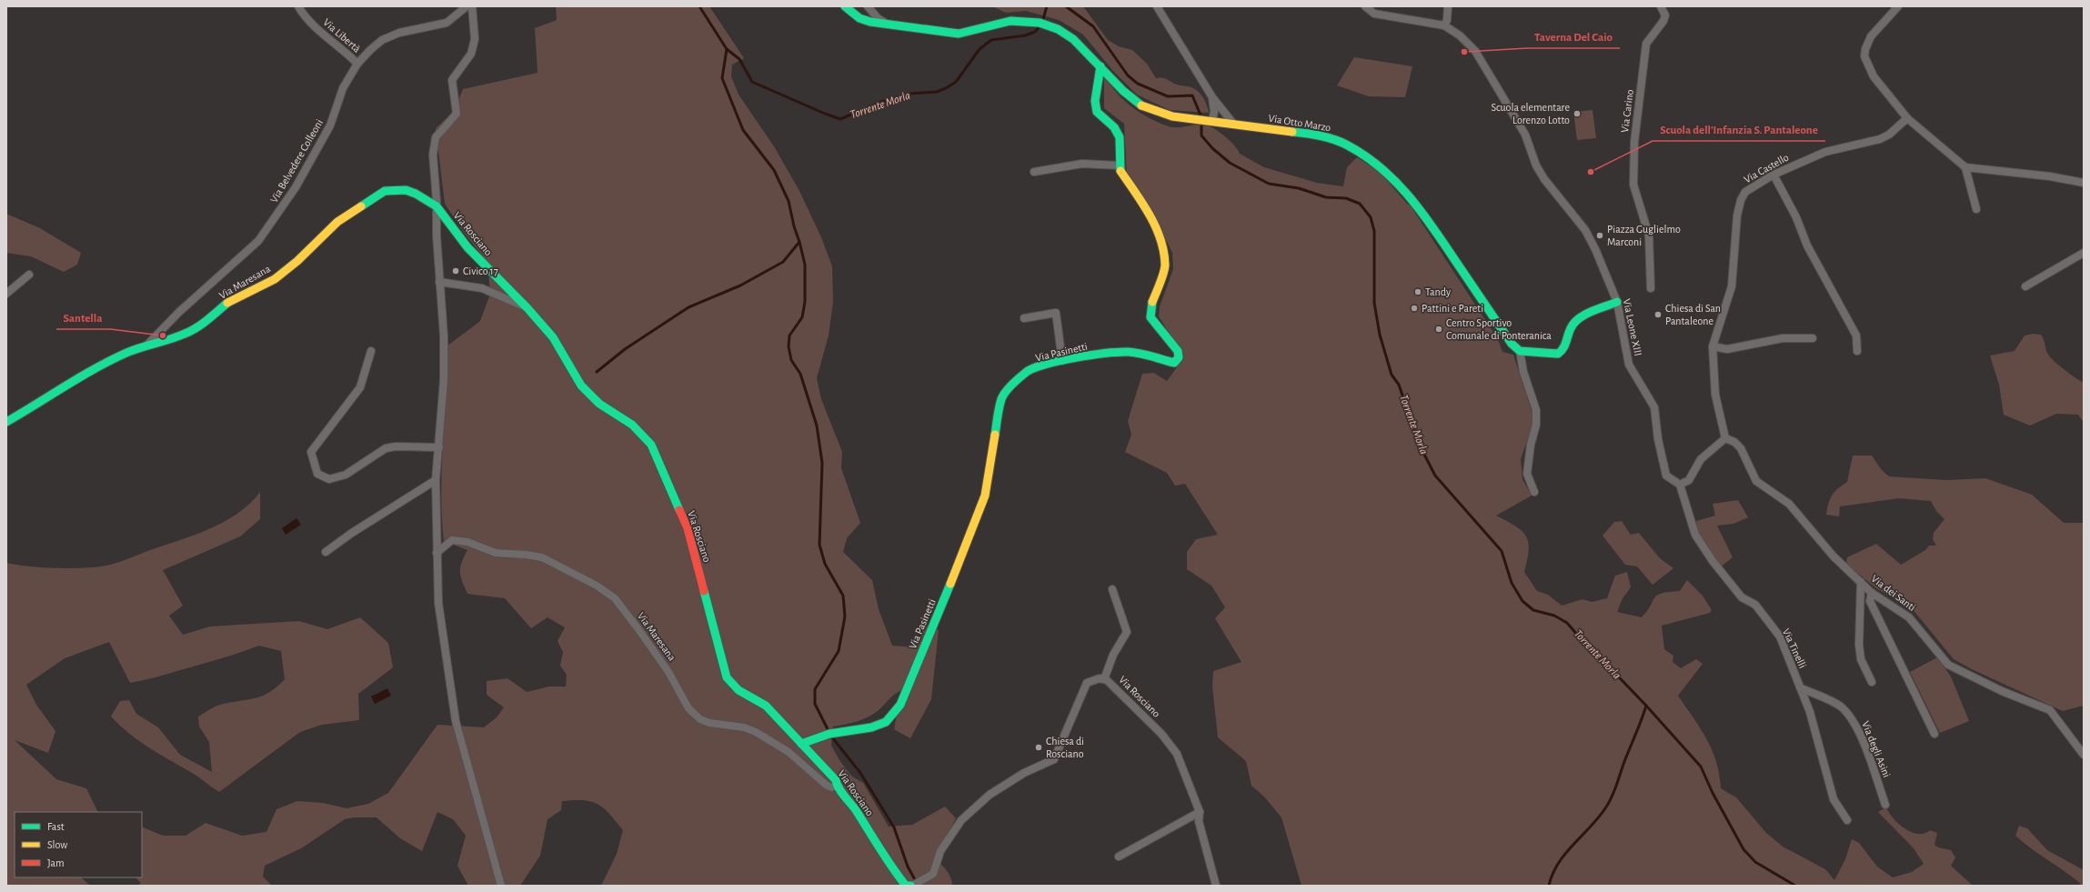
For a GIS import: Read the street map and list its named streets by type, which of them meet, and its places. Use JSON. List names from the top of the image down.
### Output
{
  "streets": {
    "street": [
      "Via Libertà",
      "Via Carino",
      "Via Otto Marzo",
      "Via Belvedere Colleoni",
      "Via Castello",
      "Via Rosciano",
      "Via Maresana",
      "Via Leone XIII",
      "Via Pasinetti",
      "Via dei Santi",
      "Via Tinelli",
      "Via degli Asini"
    ]
  },
  "crossings": [
    ["Via Libertà", "Via Belvedere Colleoni"],
    ["Via Otto Marzo", "Via Pasinetti"],
    ["Via Belvedere Colleoni", "Via Maresana"],
    ["Via Castello", "Via dei Santi"],
    ["Via Rosciano", "Via Maresana"],
    ["Via Rosciano", "Via Pasinetti"],
    ["Via Leone XIII", "Via Tinelli"],
    ["Via Tinelli", "Via degli Asini"]
  ],
  "water": ["Torrente Morla"],
  "places": [
    "Taverna Del Caio",
    "Scuola elementare Lorenzo Lotto",
    "Scuola dell'Infanzia S. Pantaleone",
    "Piazza Guglielmo Marconi",
    "Civico 17",
    "Tandy",
    "Pattini e Pareti",
    "Chiesa di San Pantaleone",
    "Centro Sportivo Comunale di Ponteranica",
    "Santella",
    "Chiesa di Rosciano"
  ],
  "legend": ["Fast", "Slow", "Jam"]
}
